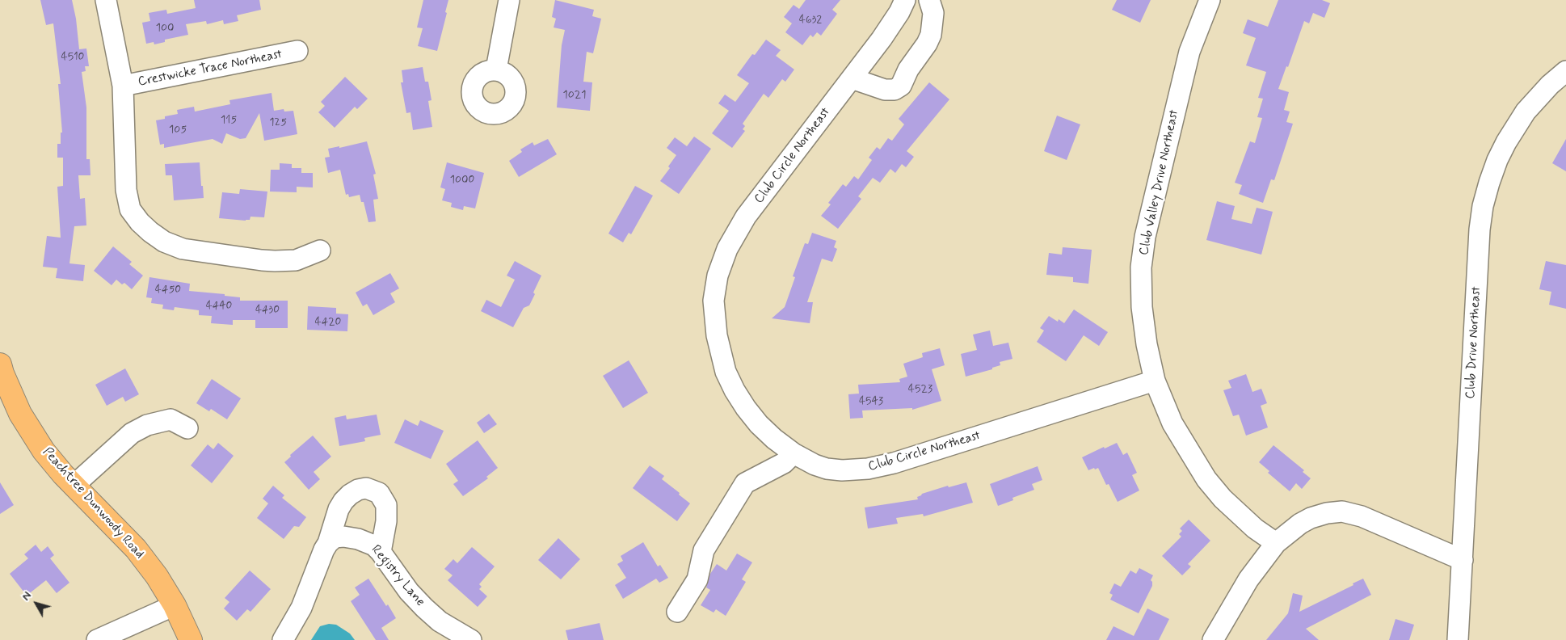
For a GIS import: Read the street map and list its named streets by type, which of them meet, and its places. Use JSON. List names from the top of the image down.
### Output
{
  "streets": {
    "main road": ["Peachtree Dunwoody Road"],
    "street": [
      "Crestwicke Trace Northeast",
      "Club Circle Northeast",
      "Club Valley Drive Northeast",
      "Club Drive Northeast",
      "Registry Lane"
    ]
  },
  "crossings": [
    ["Club Circle Northeast", "Club Valley Drive Northeast"]
  ],
  "house_numbers": [
    "4632",
    "100",
    "4510",
    "1021",
    "115",
    "125",
    "105",
    "1000",
    "4450",
    "4440",
    "4430",
    "4420",
    "4523",
    "4543"
  ],
  "north": "top left"
}
